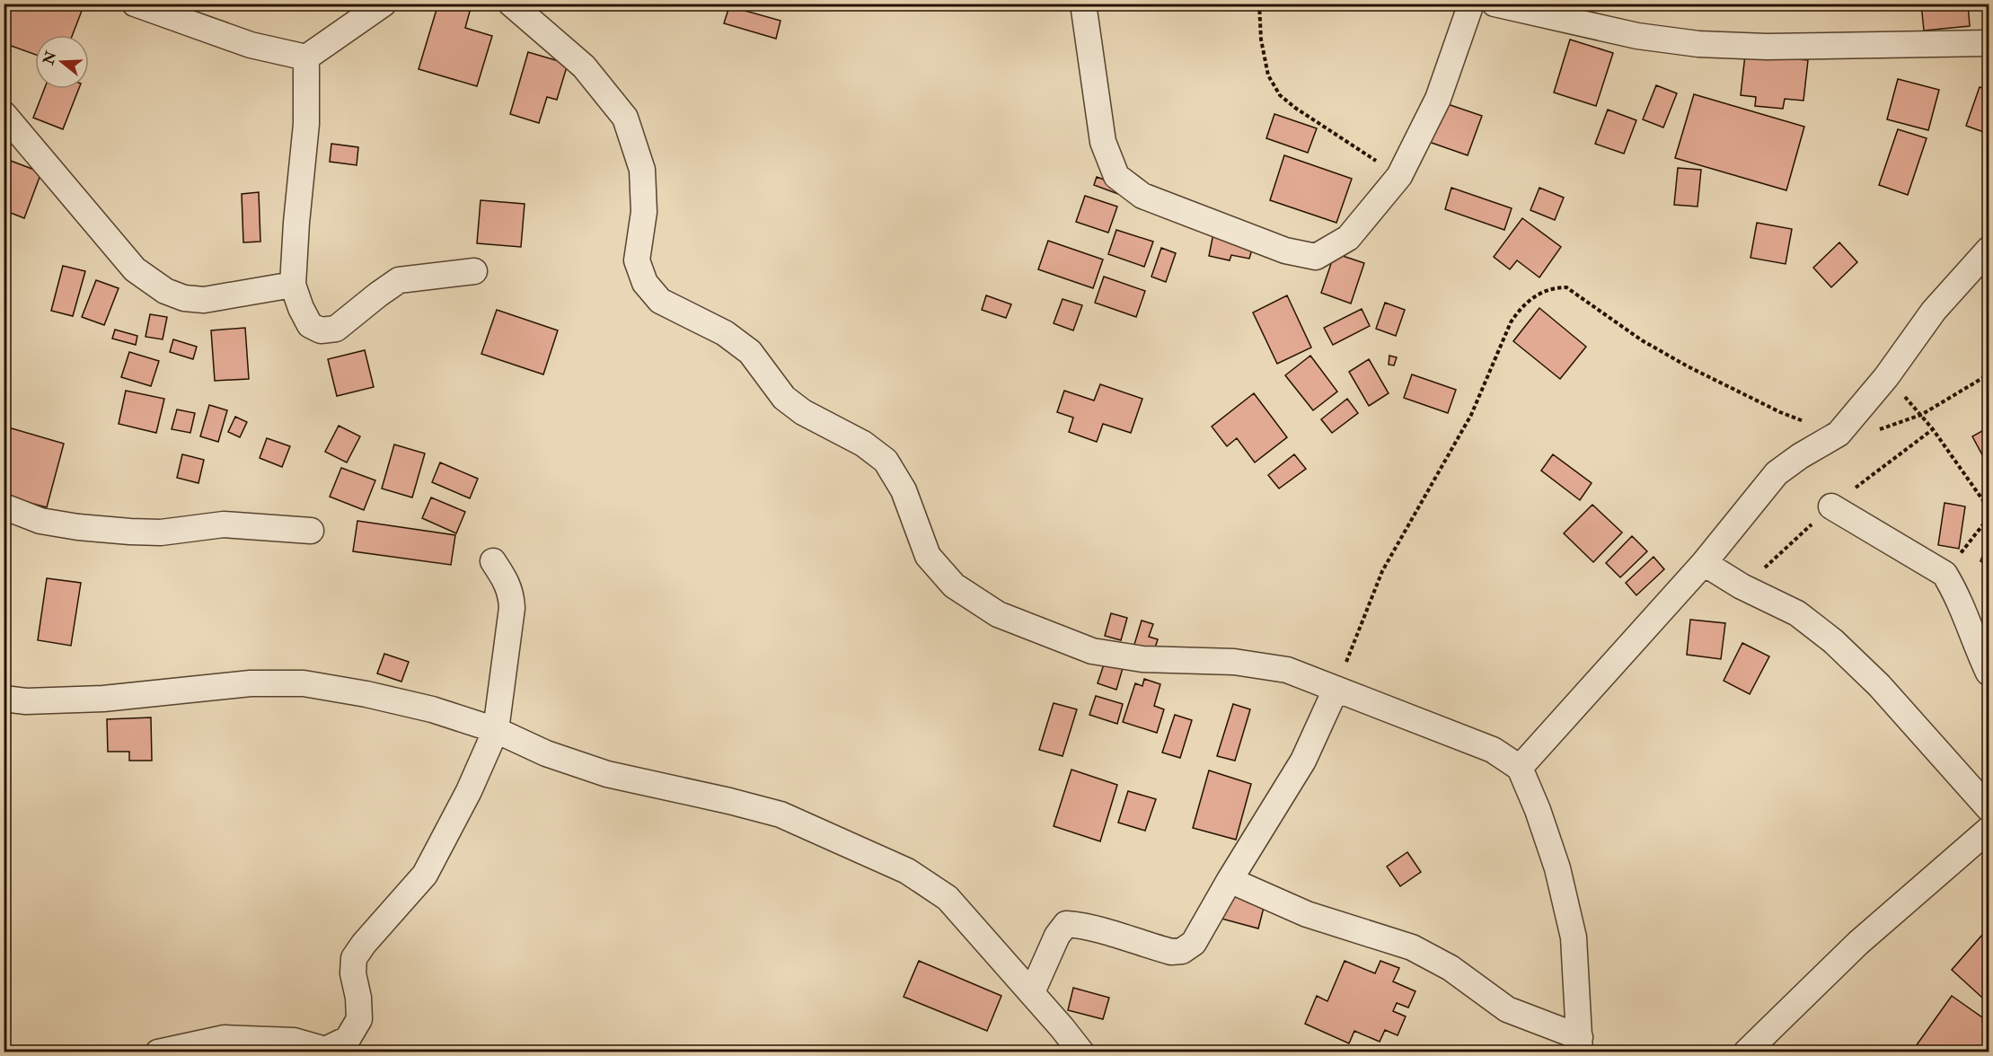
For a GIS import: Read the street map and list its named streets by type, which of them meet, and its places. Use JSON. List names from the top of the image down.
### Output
{
  "north": "left"
}
